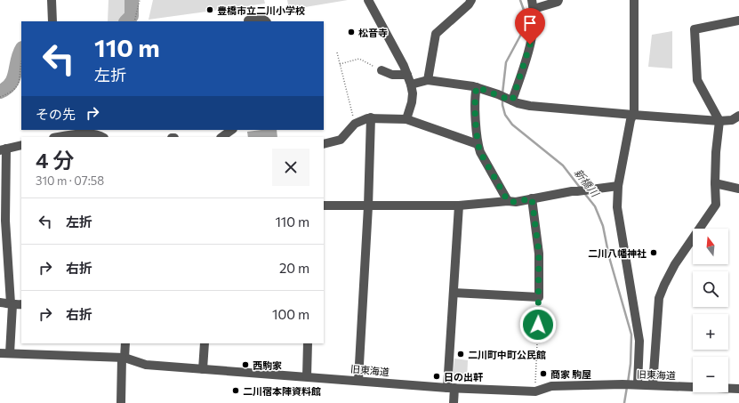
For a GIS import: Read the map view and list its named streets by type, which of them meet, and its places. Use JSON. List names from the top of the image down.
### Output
{
  "streets": {
    "street": ["旧東海道"]
  },
  "water": ["新橋川"],
  "places": [
    "豊橋市立二川小学校",
    "松音寺",
    "二川八幡神社",
    "二川町中町公民館",
    "西駒家",
    "商家 駒屋",
    "日の出軒",
    "二川宿本陣資料館"
  ],
  "north": "top",
  "page": {
    "turn": ["110 m", "左折"],
    "then": "その先",
    "heading": ["4 分", "310 m · 07:58"],
    "list": [
      {
        "name": "左折",
        "value": "110 m"
      },
      {
        "name": "右折",
        "value": "20 m"
      },
      {
        "name": "右折",
        "value": "100 m"
      }
    ],
    "map_buttons": ["+", "−"]
  }
}
